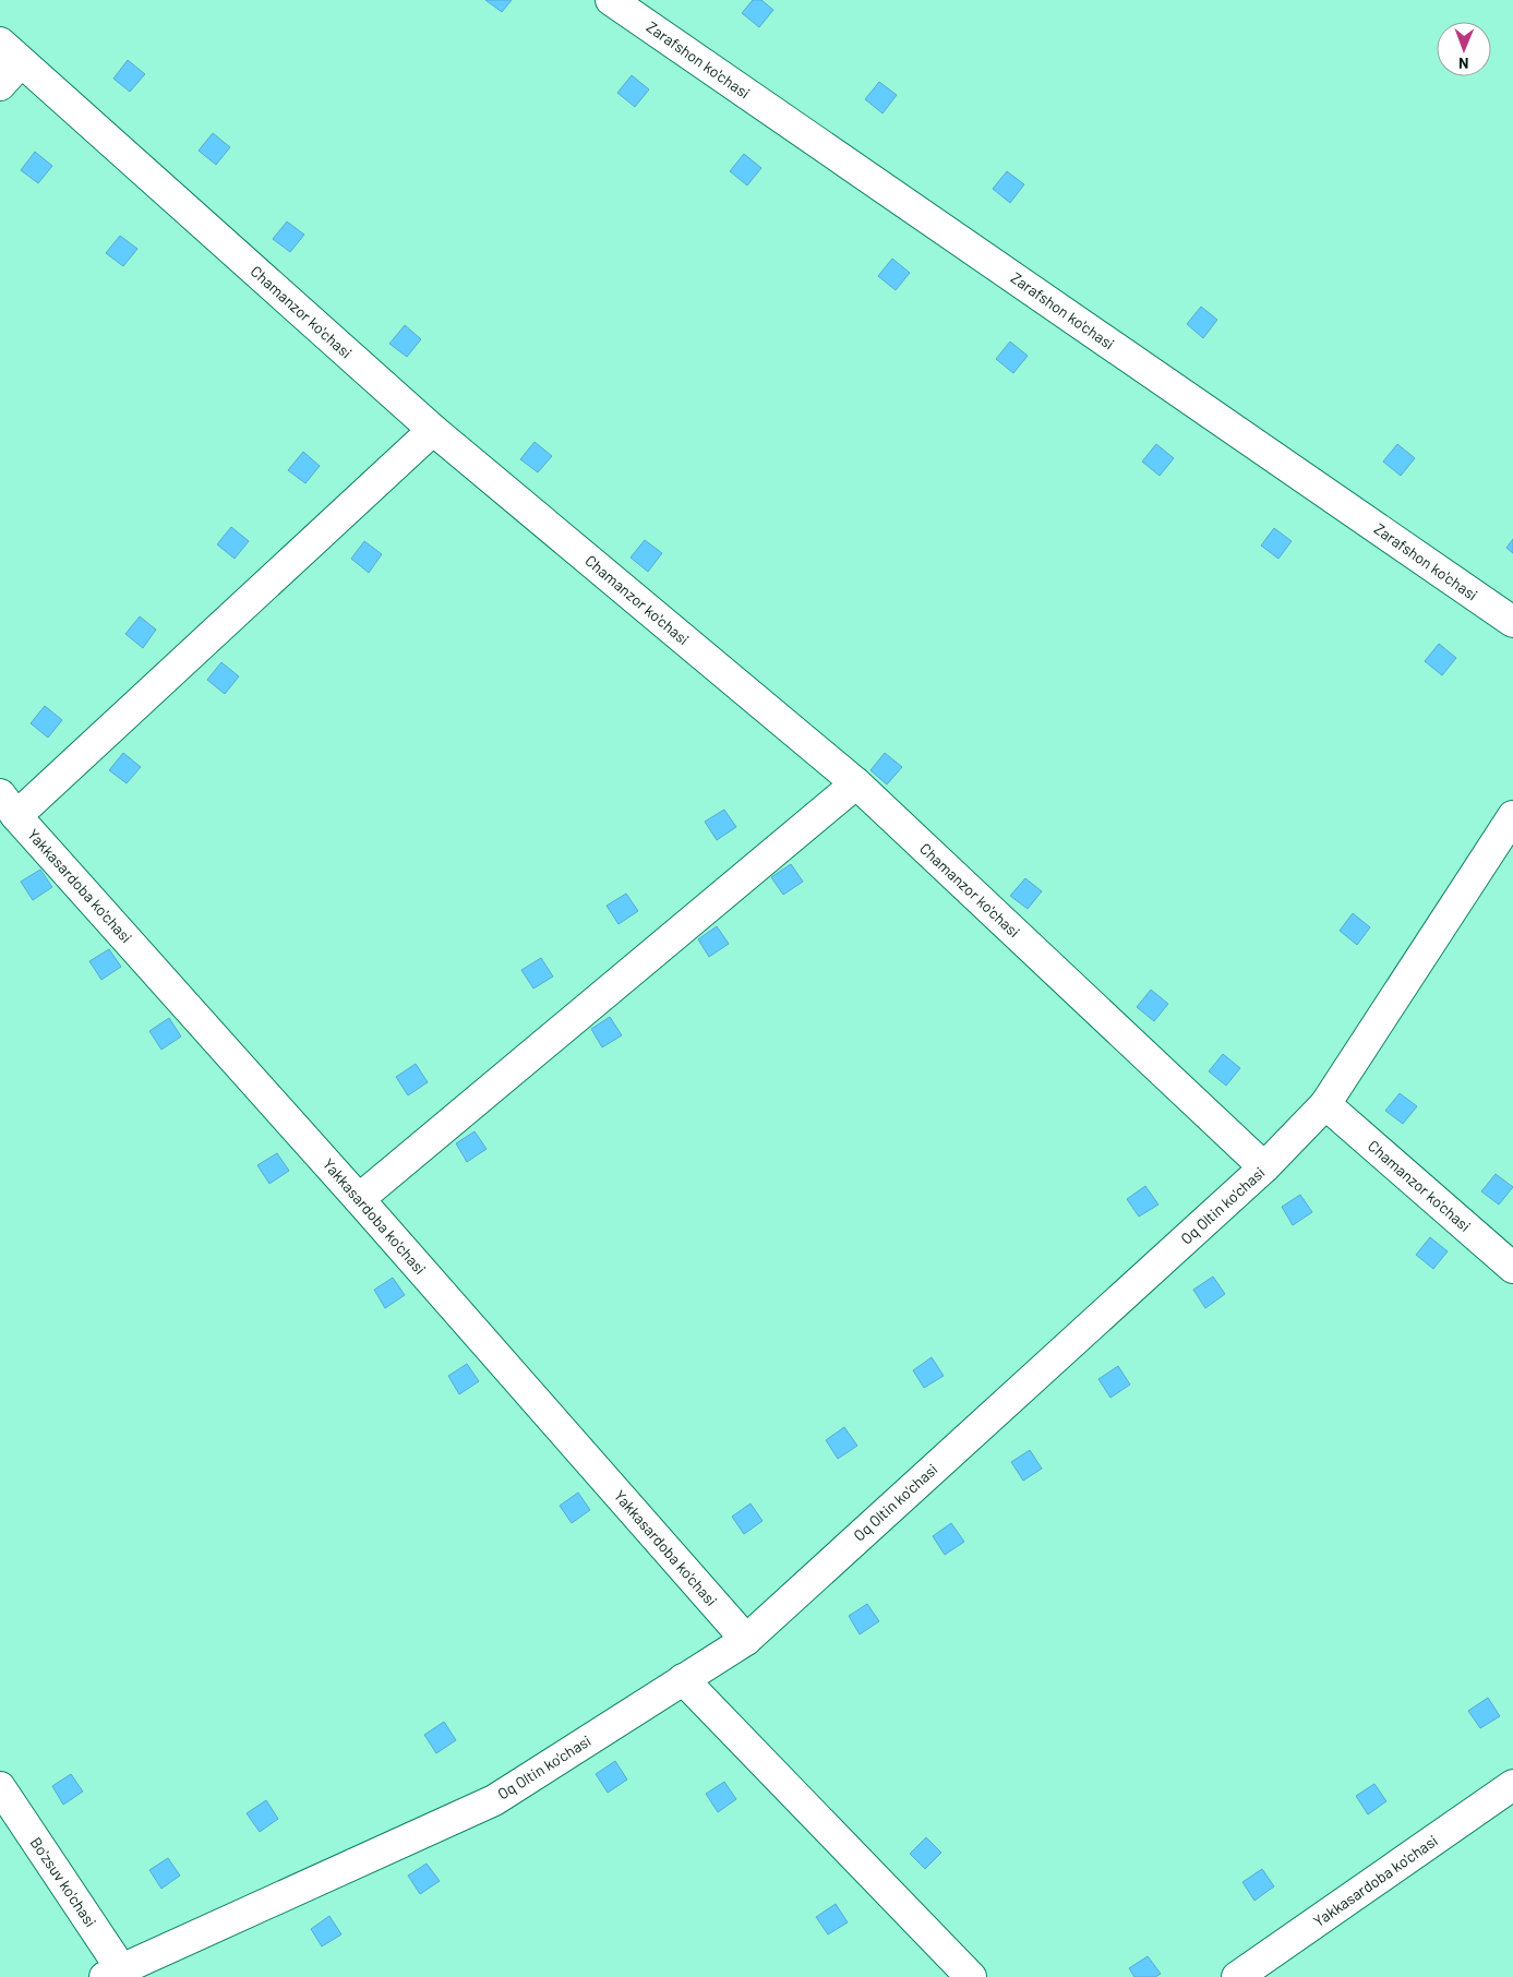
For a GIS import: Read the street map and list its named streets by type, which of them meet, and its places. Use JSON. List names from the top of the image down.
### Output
{
  "streets": {
    "street": [
      "Zarafshon ko'chasi",
      "Chamanzor ko'chasi",
      "Yakkasardoba ko'chasi",
      "Oq Oltin ko'chasi",
      "Bo'zsuv ko'chasi"
    ]
  },
  "crossings": [
    ["Chamanzor ko'chasi", "Oq Oltin ko'chasi"],
    ["Yakkasardoba ko'chasi", "Oq Oltin ko'chasi"],
    ["Oq Oltin ko'chasi", "Bo'zsuv ko'chasi"]
  ],
  "north": "bottom"
}
